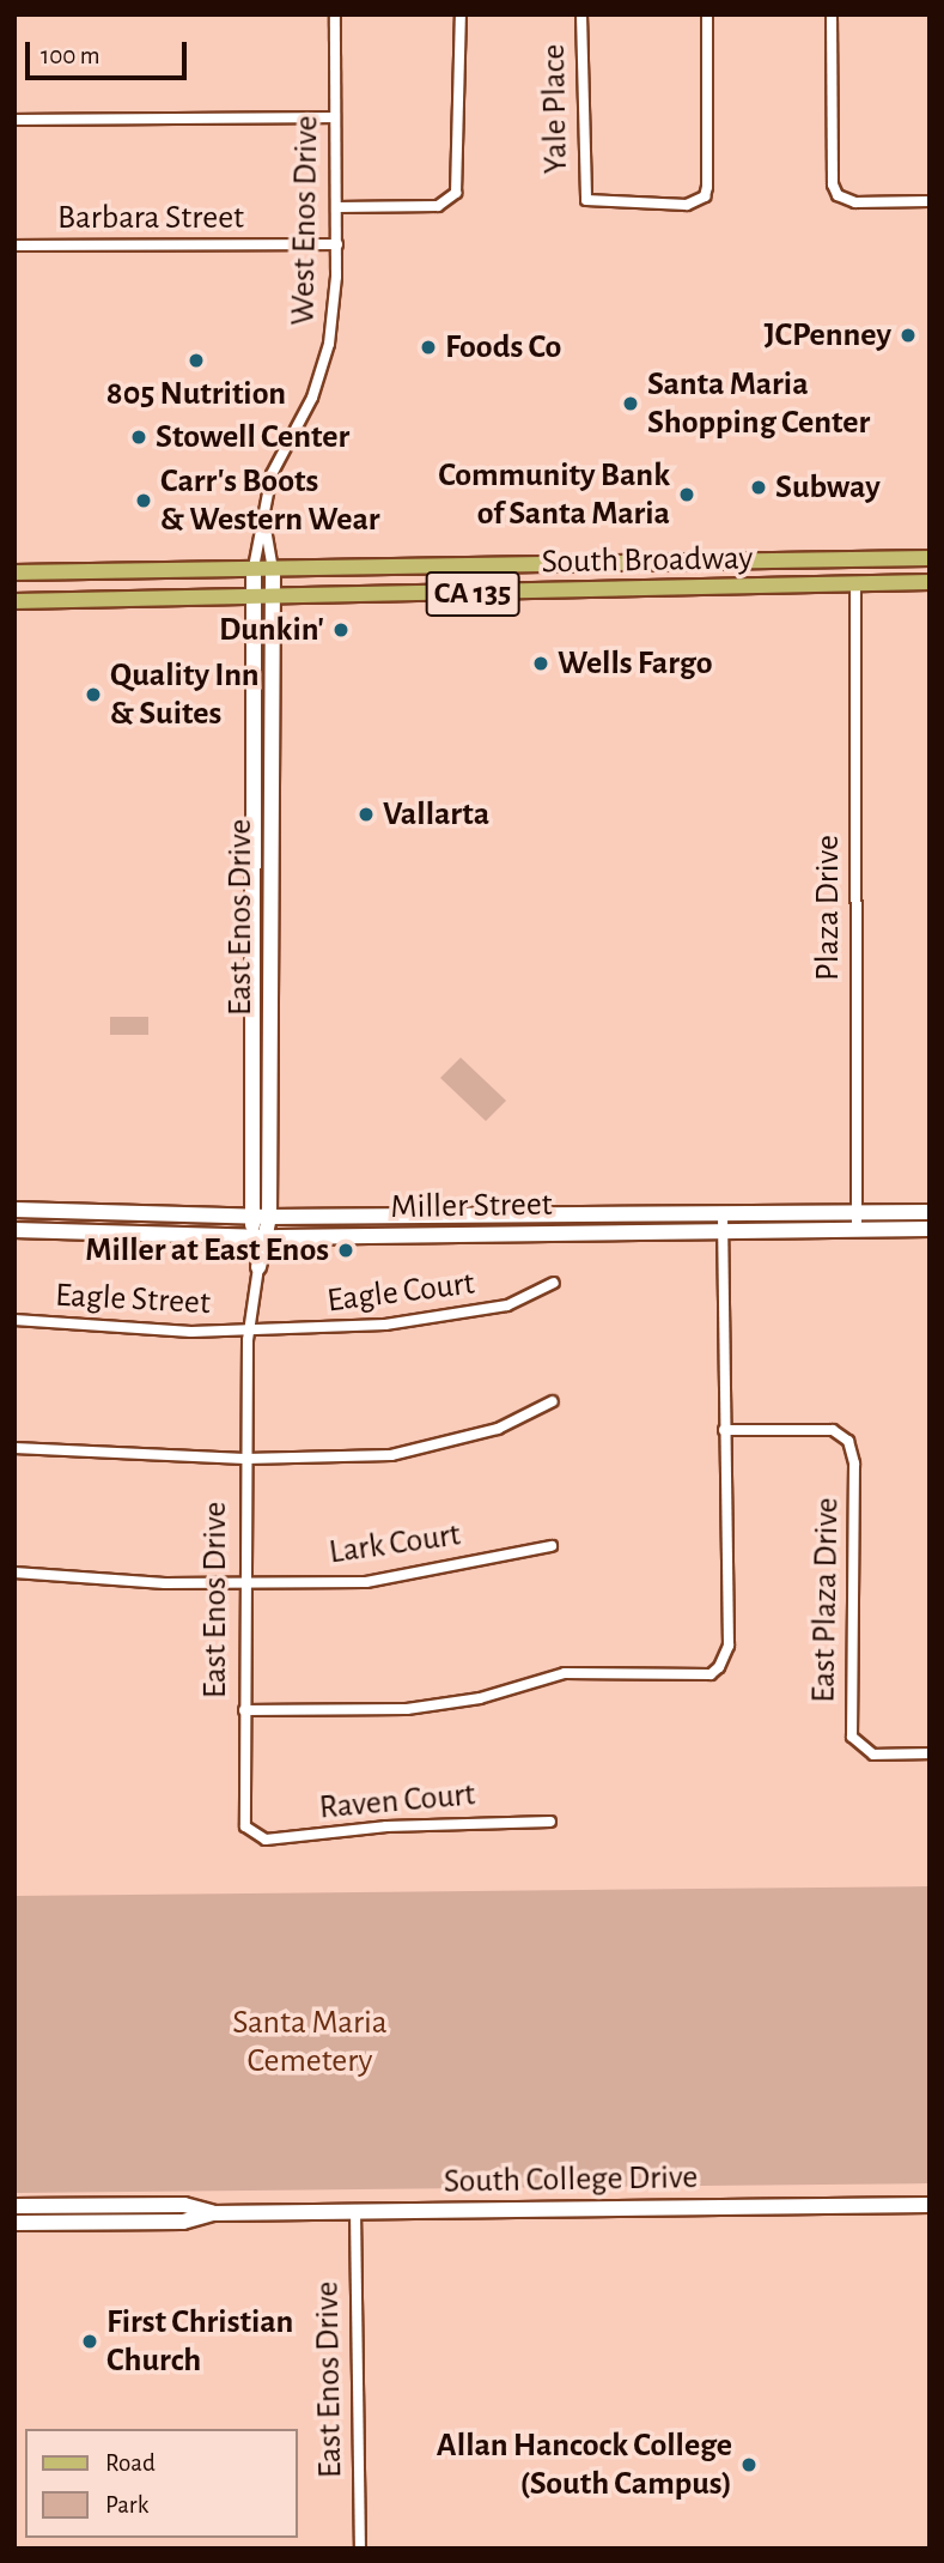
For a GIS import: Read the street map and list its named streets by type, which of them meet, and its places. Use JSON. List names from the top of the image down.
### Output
{
  "streets": {
    "main road": ["South Broadway", "CA 135"],
    "street": [
      "Yale Place",
      "Barbara Street",
      "West Enos Drive",
      "Plaza Drive",
      "East Enos Drive",
      "Miller Street",
      "Eagle Court",
      "Eagle Street",
      "Lark Court",
      "East Plaza Drive",
      "Raven Court",
      "South College Drive"
    ]
  },
  "crossings": [
    ["Barbara Street", "West Enos Drive"],
    ["West Enos Drive", "South Broadway"],
    ["West Enos Drive", "East Enos Drive"],
    ["South Broadway", "Plaza Drive"],
    ["South Broadway", "East Enos Drive"],
    ["Plaza Drive", "Miller Street"],
    ["East Enos Drive", "Miller Street"],
    ["East Enos Drive", "Eagle Court"],
    ["East Enos Drive", "Eagle Street"],
    ["East Enos Drive", "Lark Court"],
    ["East Enos Drive", "Raven Court"],
    ["East Enos Drive", "South College Drive"],
    ["Eagle Court", "Eagle Street"]
  ],
  "parks": ["Santa Maria Cemetery"],
  "places": [
    "JCPenney",
    "Foods Co",
    "805 Nutrition",
    "Santa Maria Shopping Center",
    "Stowell Center",
    "Subway",
    "Community Bank of Santa Maria",
    "Carr's Boots & Western Wear",
    "Dunkin'",
    "Wells Fargo",
    "Quality Inn & Suites",
    "Vallarta",
    "Miller at East Enos",
    "First Christian Church",
    "Allan Hancock College (South Campus)"
  ],
  "legend": ["Road", "Park"],
  "scale_bar": "100 m"
}
